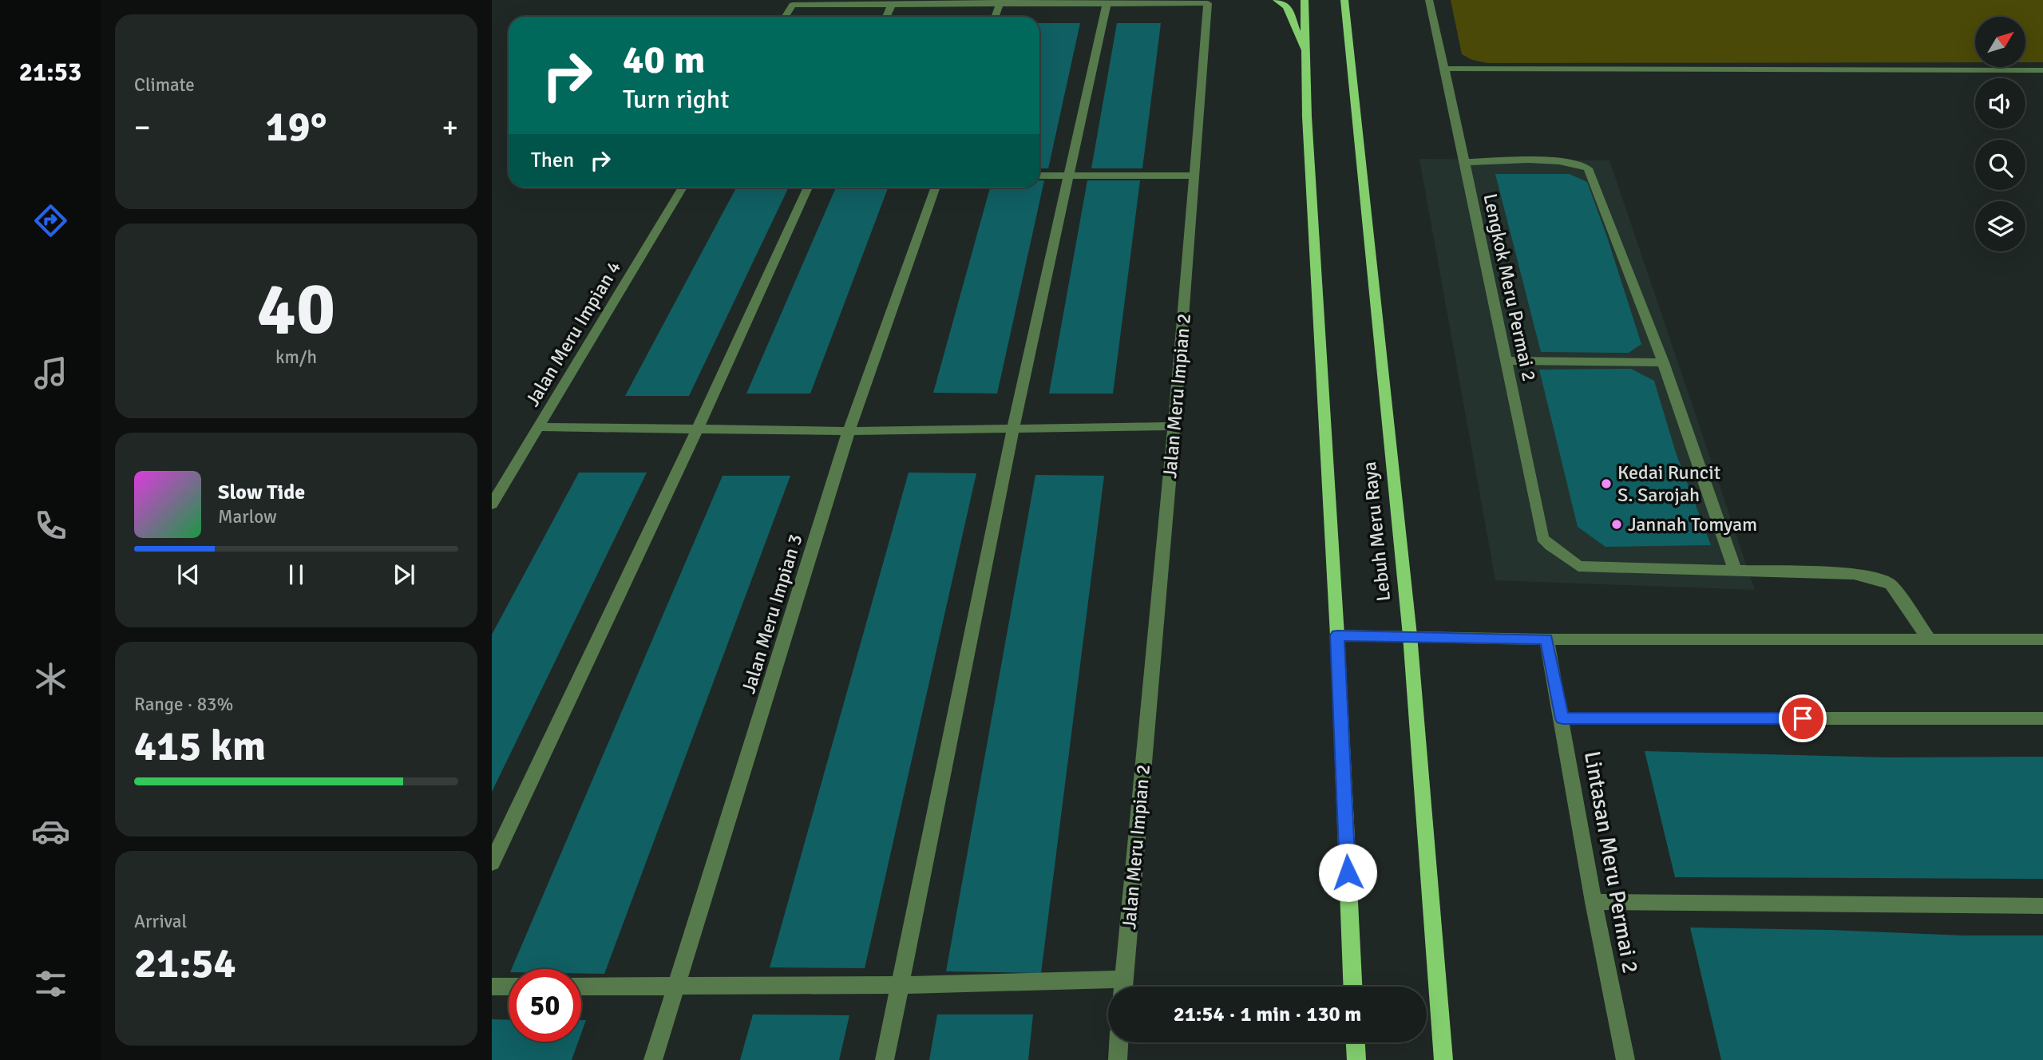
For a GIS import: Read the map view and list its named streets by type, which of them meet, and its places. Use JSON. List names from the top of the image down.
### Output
{
  "streets": {
    "main road": ["Lebuh Meru Raya"],
    "street": [
      "Lengkok Meru Permai 2",
      "Jalan Meru Impian 4",
      "Jalan Meru Impian 2",
      "Jalan Meru Impian 3",
      "Lintasan Meru Permai 2"
    ]
  },
  "places": ["Kedai Runcit S. Sarojah", "Jannah Tomyam"],
  "north": "top right",
  "page": {
    "tabs": "21:53",
    "tile": [
      "Climate",
      ["40", "km/h"],
      ["Range · 83%", "415 km"],
      ["Arrival", "21:54"]
    ],
    "turn": ["40 m", "Turn right"],
    "heat": ["−", "19°", "+"],
    "then": "Then",
    "song": ["Slow Tide", "Marlow"],
    "limit": "50",
    "trip": "21:54 · 1 min · 130 m"
  }
}
